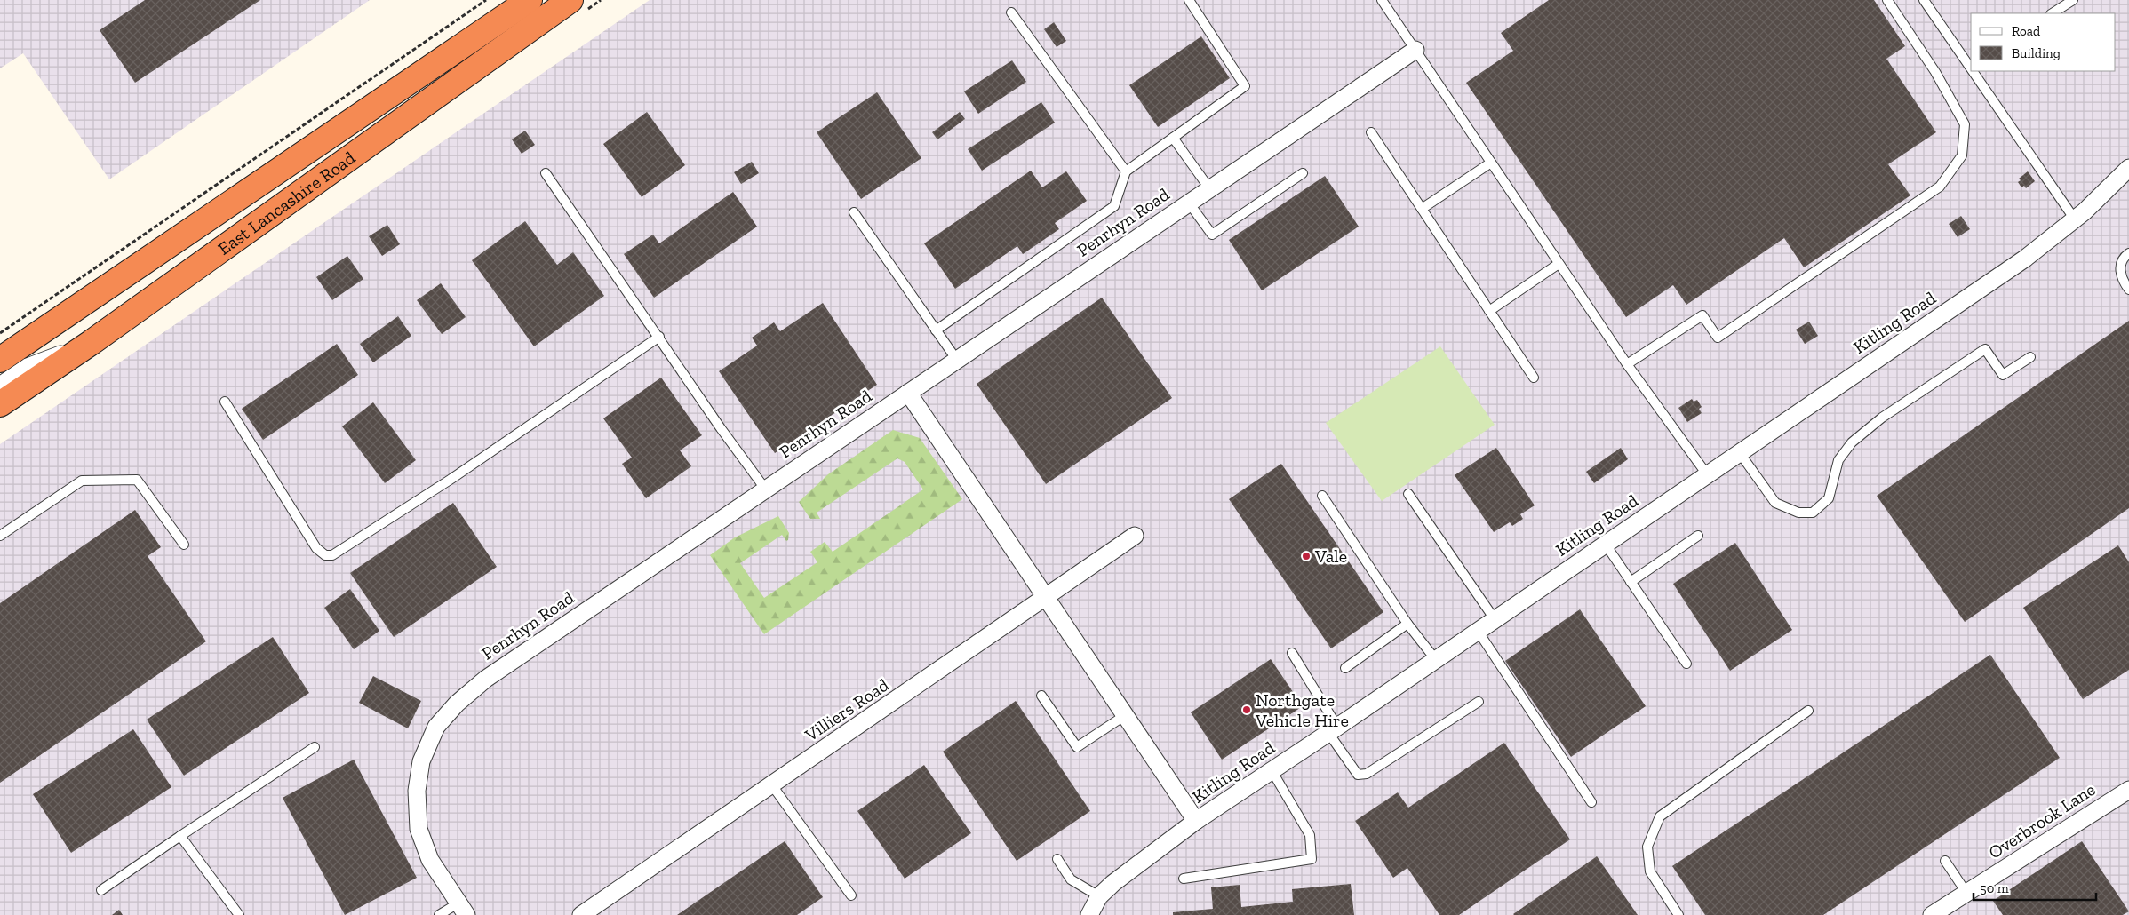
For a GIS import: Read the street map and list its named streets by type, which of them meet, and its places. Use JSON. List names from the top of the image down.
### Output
{
  "streets": {
    "highway": ["East Lancashire Road"],
    "street": [
      "Penrhyn Road",
      "Kitling Road",
      "Villiers Road",
      "Overbrook Lane"
    ]
  },
  "places": ["Vale", "Northgate Vehicle Hire"],
  "legend": ["Road", "Building"],
  "scale_bar": "50 m"
}
